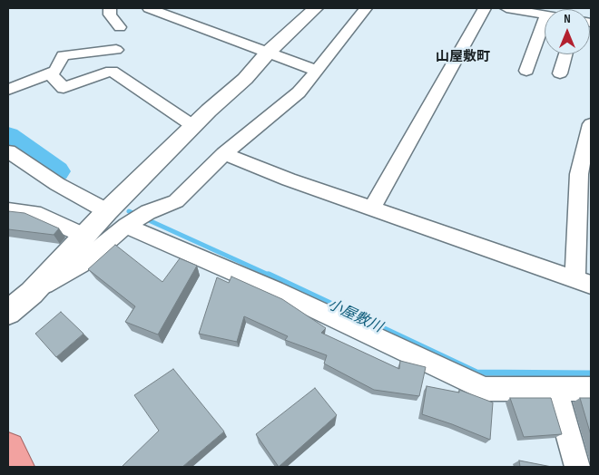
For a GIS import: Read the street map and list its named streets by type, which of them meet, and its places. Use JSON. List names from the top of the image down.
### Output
{
  "districts": ["山屋敷町"],
  "water": ["小屋敷川"],
  "north": "top"
}
